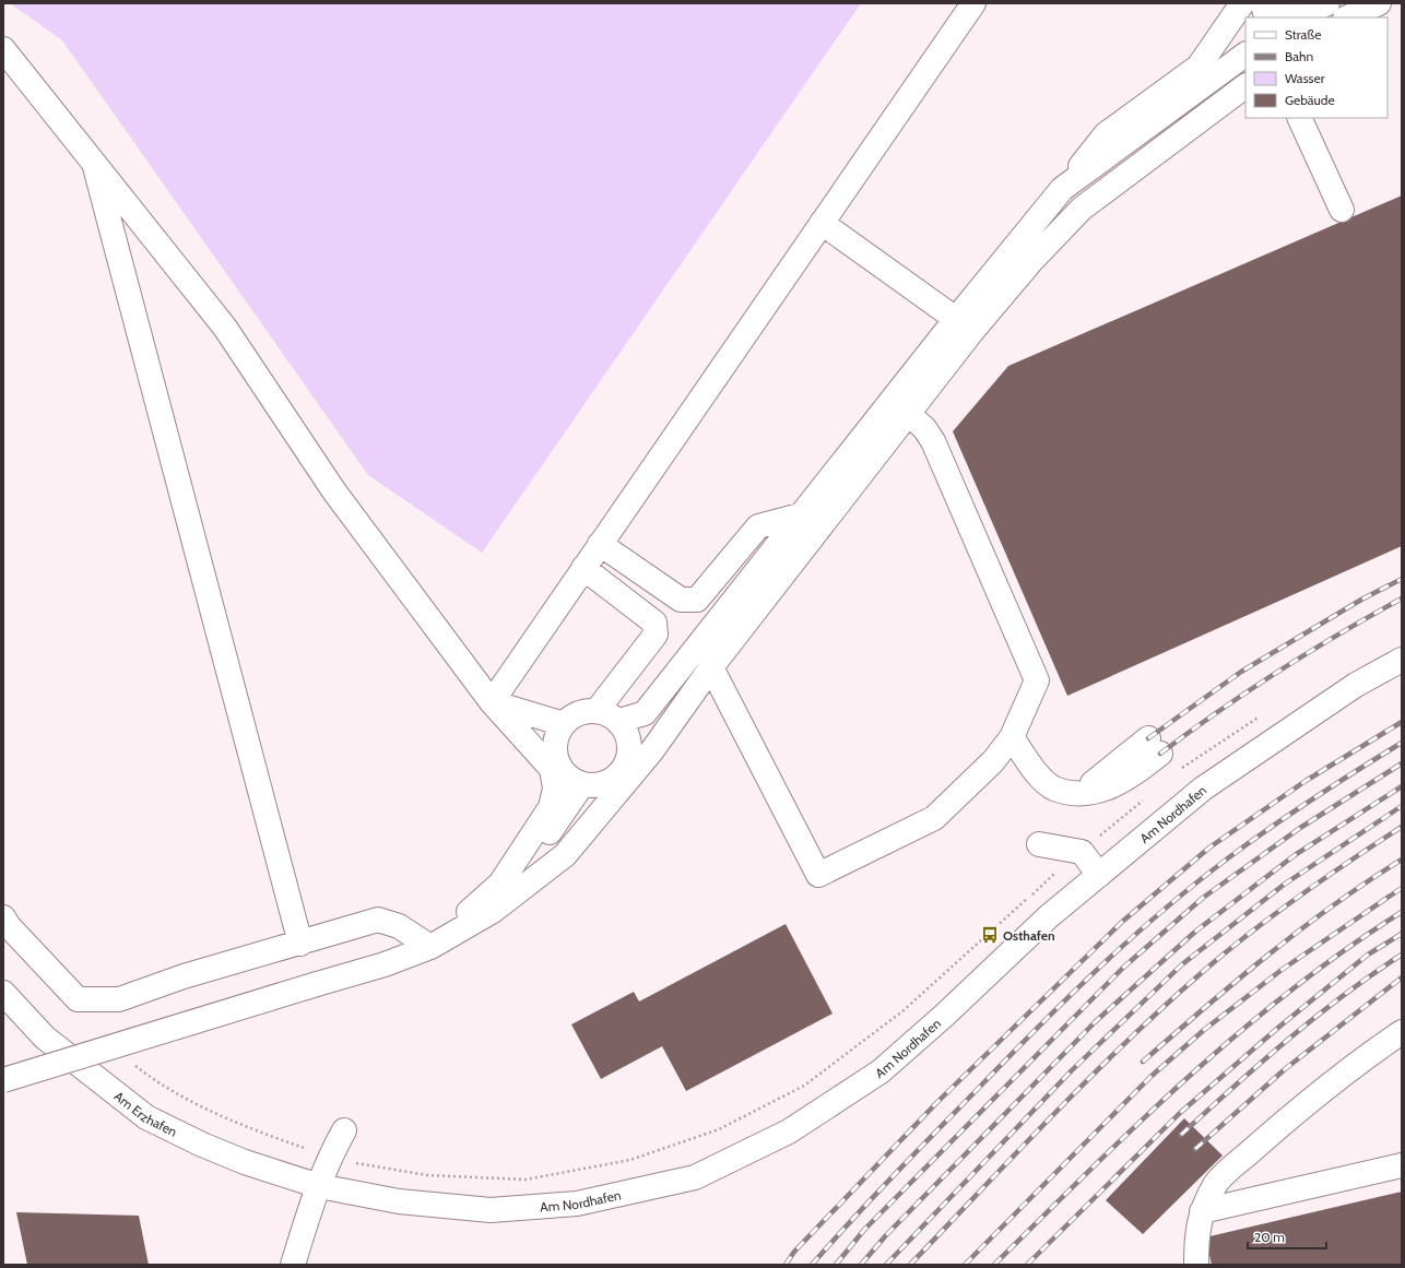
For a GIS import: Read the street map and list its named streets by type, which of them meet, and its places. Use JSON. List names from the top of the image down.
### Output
{
  "streets": {
    "main road": ["Am Nordhafen", "Am Erzhafen"]
  },
  "crossings": [
    ["Am Nordhafen", "Am Erzhafen"]
  ],
  "places": {
    "bus stop": ["Osthafen"]
  },
  "legend": [
    "Straße",
    "Bahn",
    "Wasser",
    "Gebäude"
  ],
  "scale_bar": "20 m"
}
